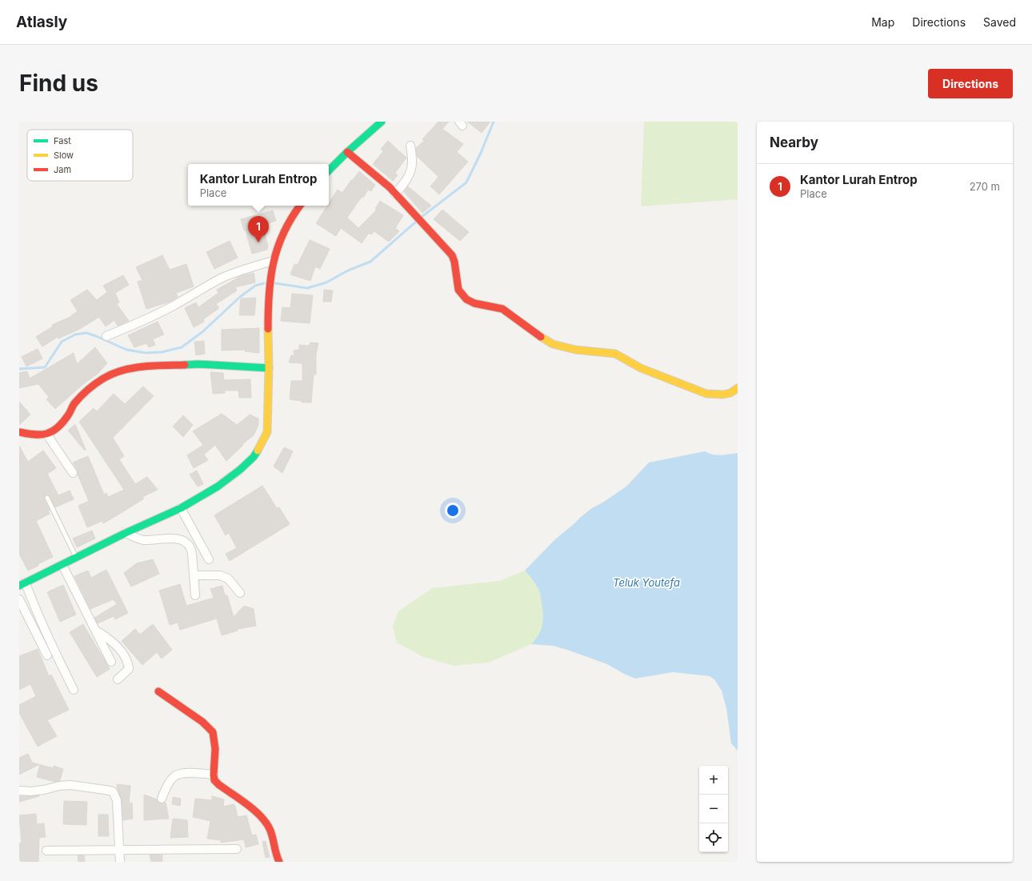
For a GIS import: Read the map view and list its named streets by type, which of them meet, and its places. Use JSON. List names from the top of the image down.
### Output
{
  "water": ["Teluk Youtefa"],
  "legend": ["Fast", "Slow", "Jam"],
  "page": {
    "header": "Atlasly",
    "nav": ["Map", "Directions", "Saved"],
    "buttons": "Directions",
    "title": "Find us",
    "heading": "Nearby",
    "list": [
      {
        "mark": "1",
        "name": "Kantor Lurah Entrop",
        "note": "Place",
        "value": "270 m"
      }
    ],
    "popup": ["Kantor Lurah Entrop", "Place"],
    "pins": "1",
    "map_buttons": ["+", "−"]
  }
}
